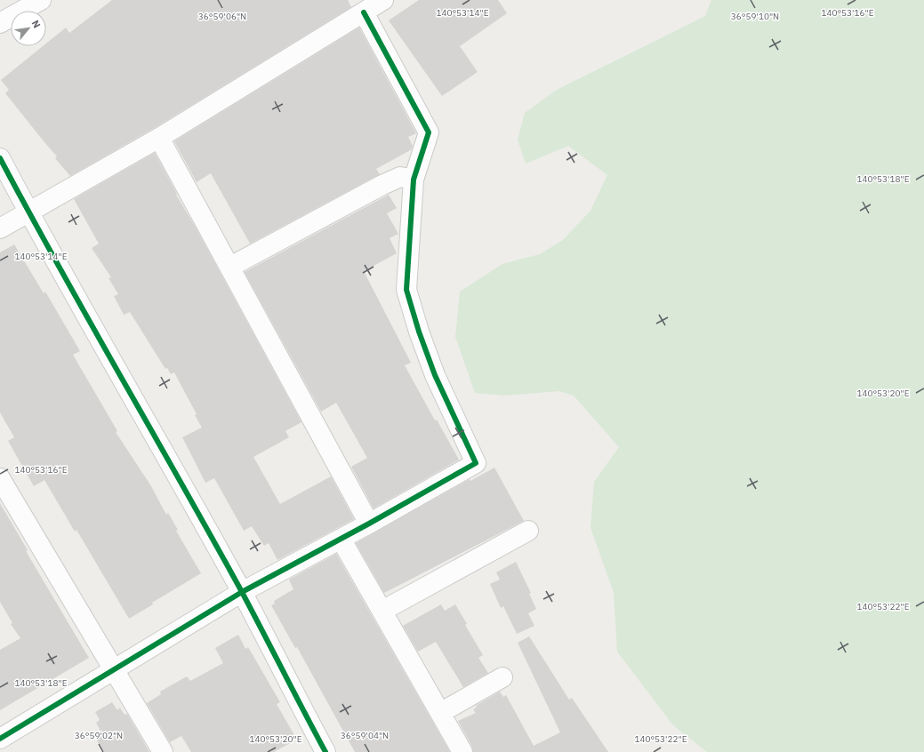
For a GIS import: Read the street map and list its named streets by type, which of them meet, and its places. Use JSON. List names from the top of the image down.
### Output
{
  "north": "top right",
  "coordinates": [
    "140°53'14\"E",
    "140°53'16\"E",
    "36°59'06\"N",
    "36°59'10\"N",
    "140°53'18\"E",
    "140°53'20\"E",
    "140°53'22\"E",
    "36°59'02\"N",
    "36°59'04\"N"
  ]
}
